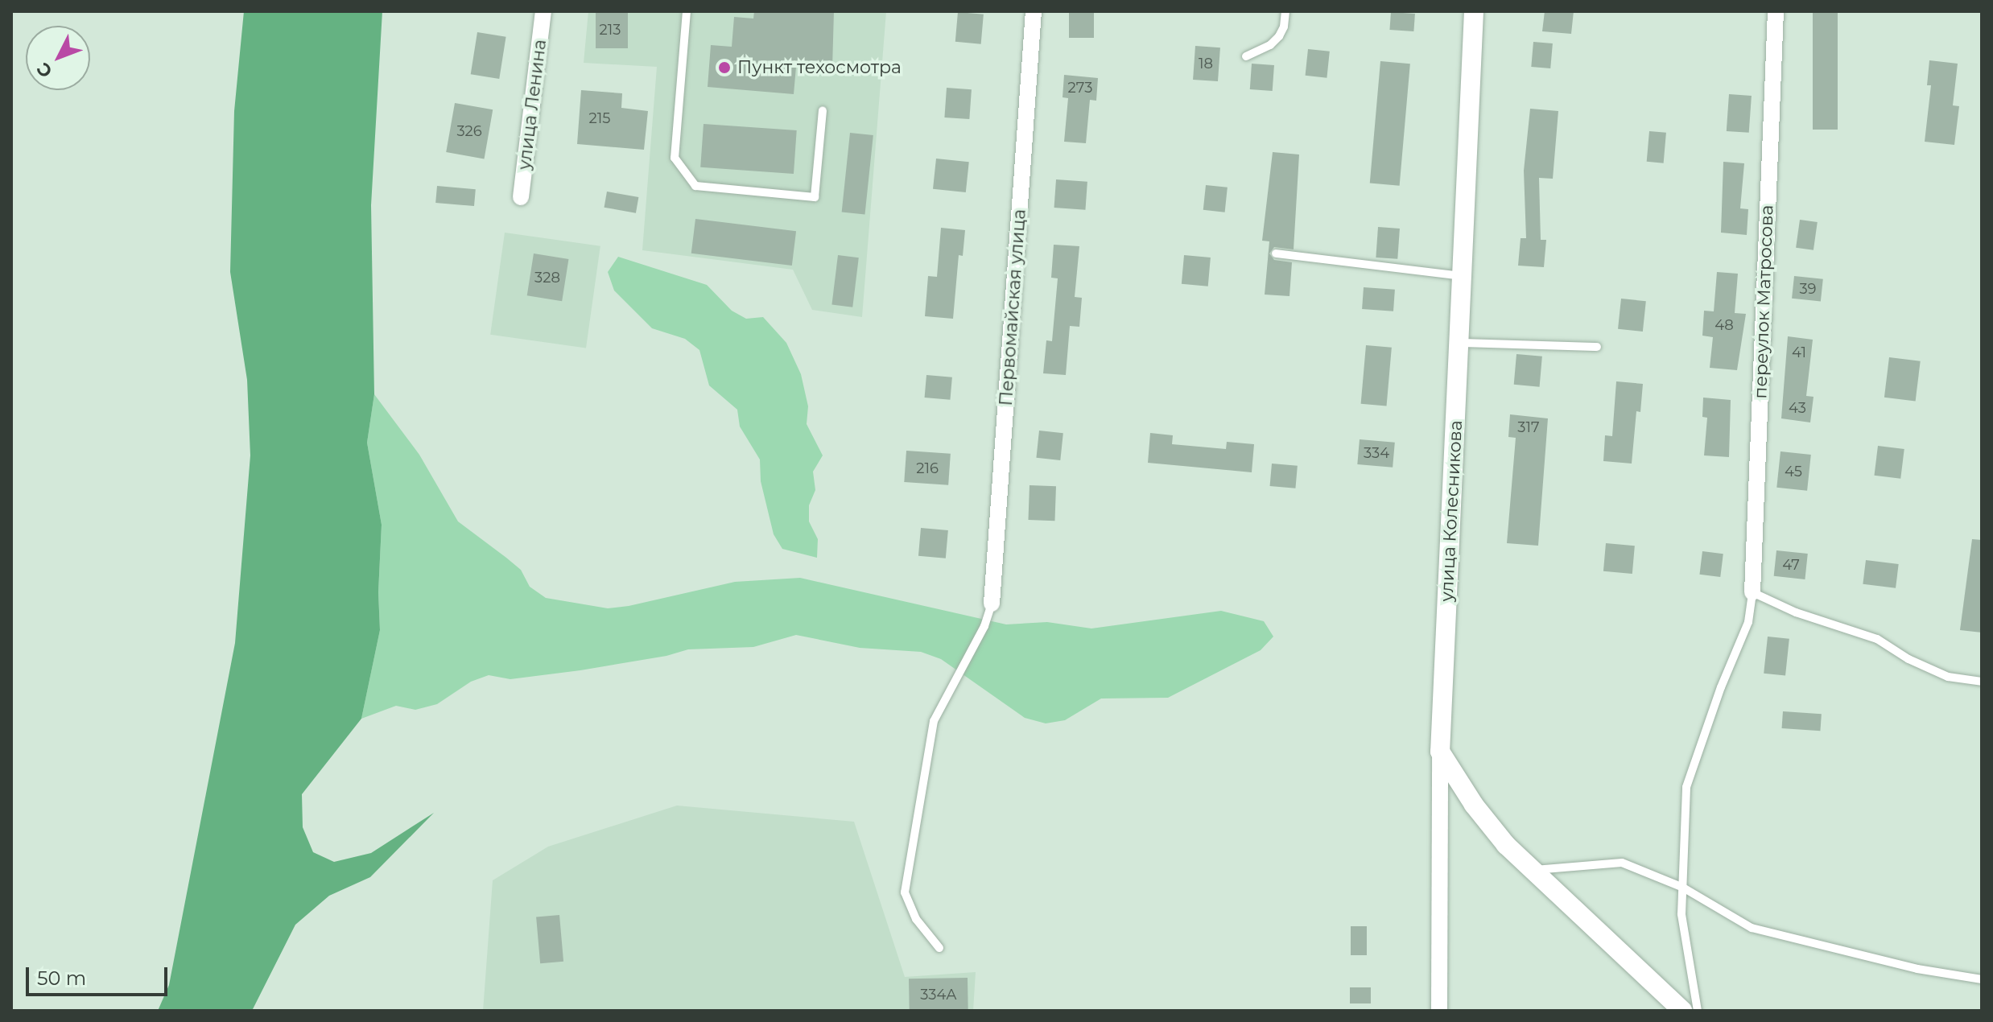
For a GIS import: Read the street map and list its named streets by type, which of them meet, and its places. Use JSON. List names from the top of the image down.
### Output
{
  "streets": {
    "street": [
      "улица Ленина",
      "переулок Матросова",
      "Первомайская улица",
      "улица Колесникова"
    ]
  },
  "places": ["Пункт техосмотра"],
  "house_numbers": [
    "213",
    "18",
    "273",
    "215",
    "326",
    "328",
    "39",
    "48",
    "41",
    "43",
    "317",
    "334",
    "216",
    "45",
    "47",
    "334А"
  ],
  "scale_bar": "50 m",
  "north": "bottom left"
}
